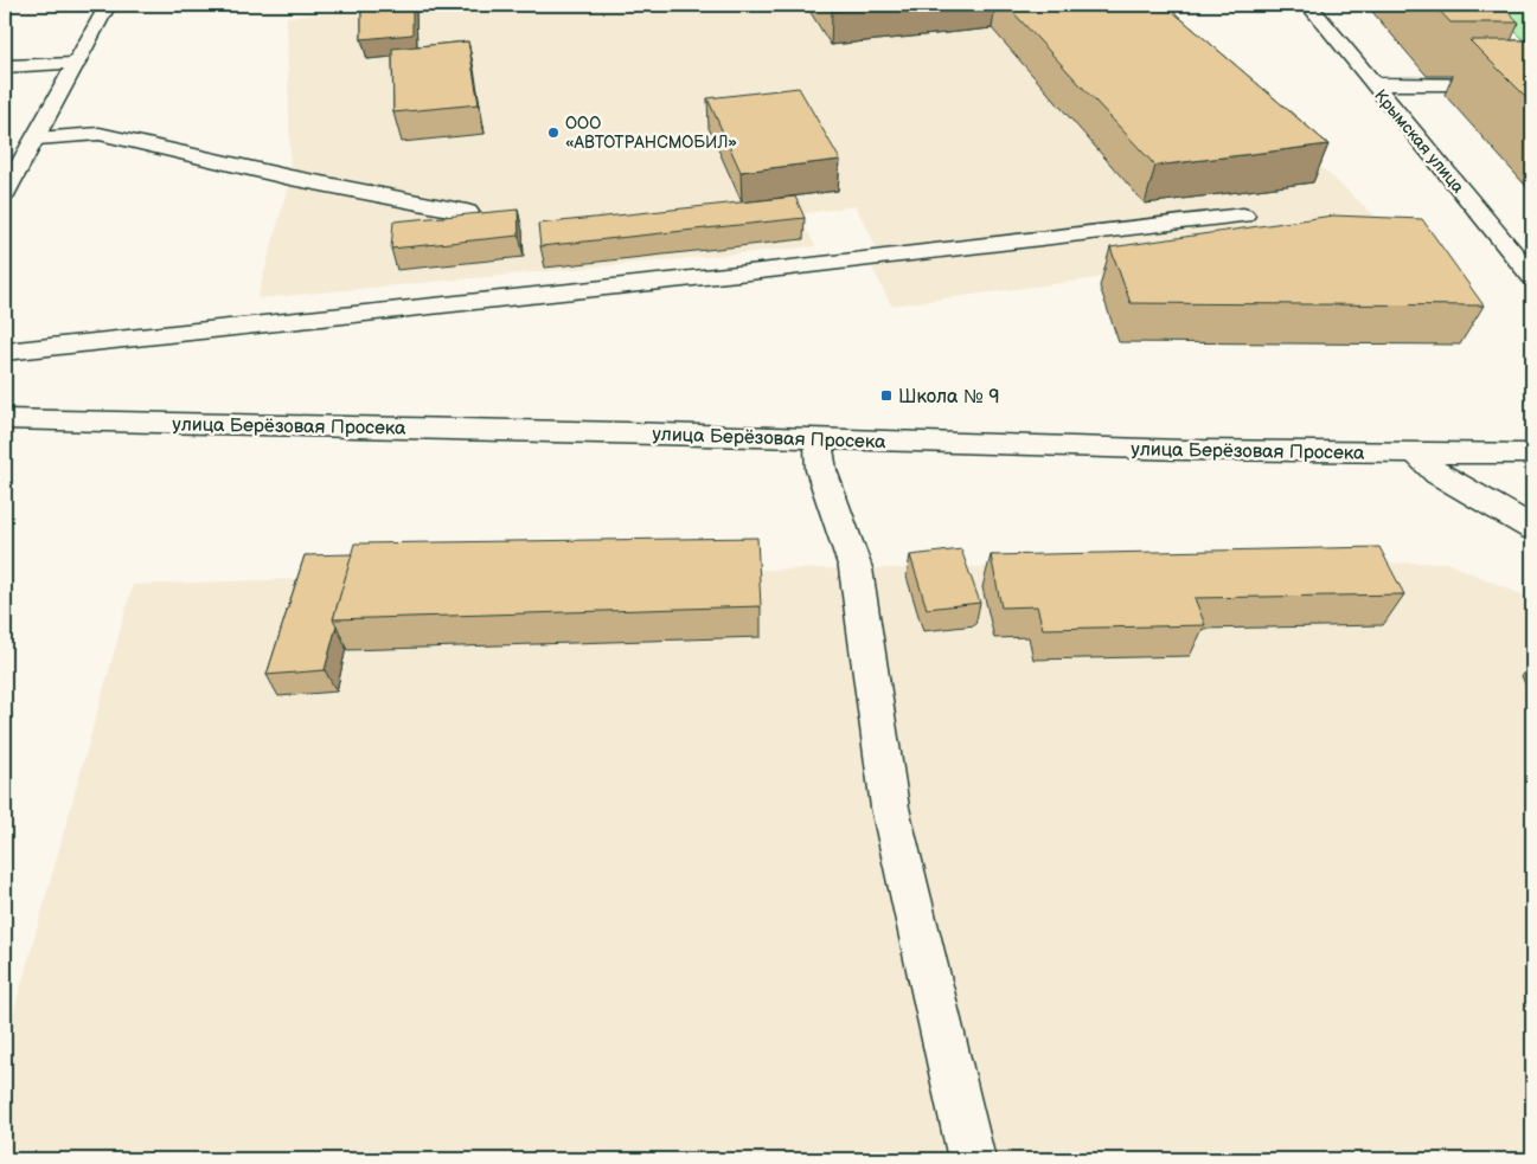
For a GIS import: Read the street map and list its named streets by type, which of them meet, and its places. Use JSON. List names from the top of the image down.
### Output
{
  "streets": {
    "street": ["Крымская улица", "улица Берёзовая Просека"]
  },
  "places": {
    "other": ["ООО «АВТОТРАНСМОБИЛ»"],
    "transit": ["Школа № 9"]
  }
}
